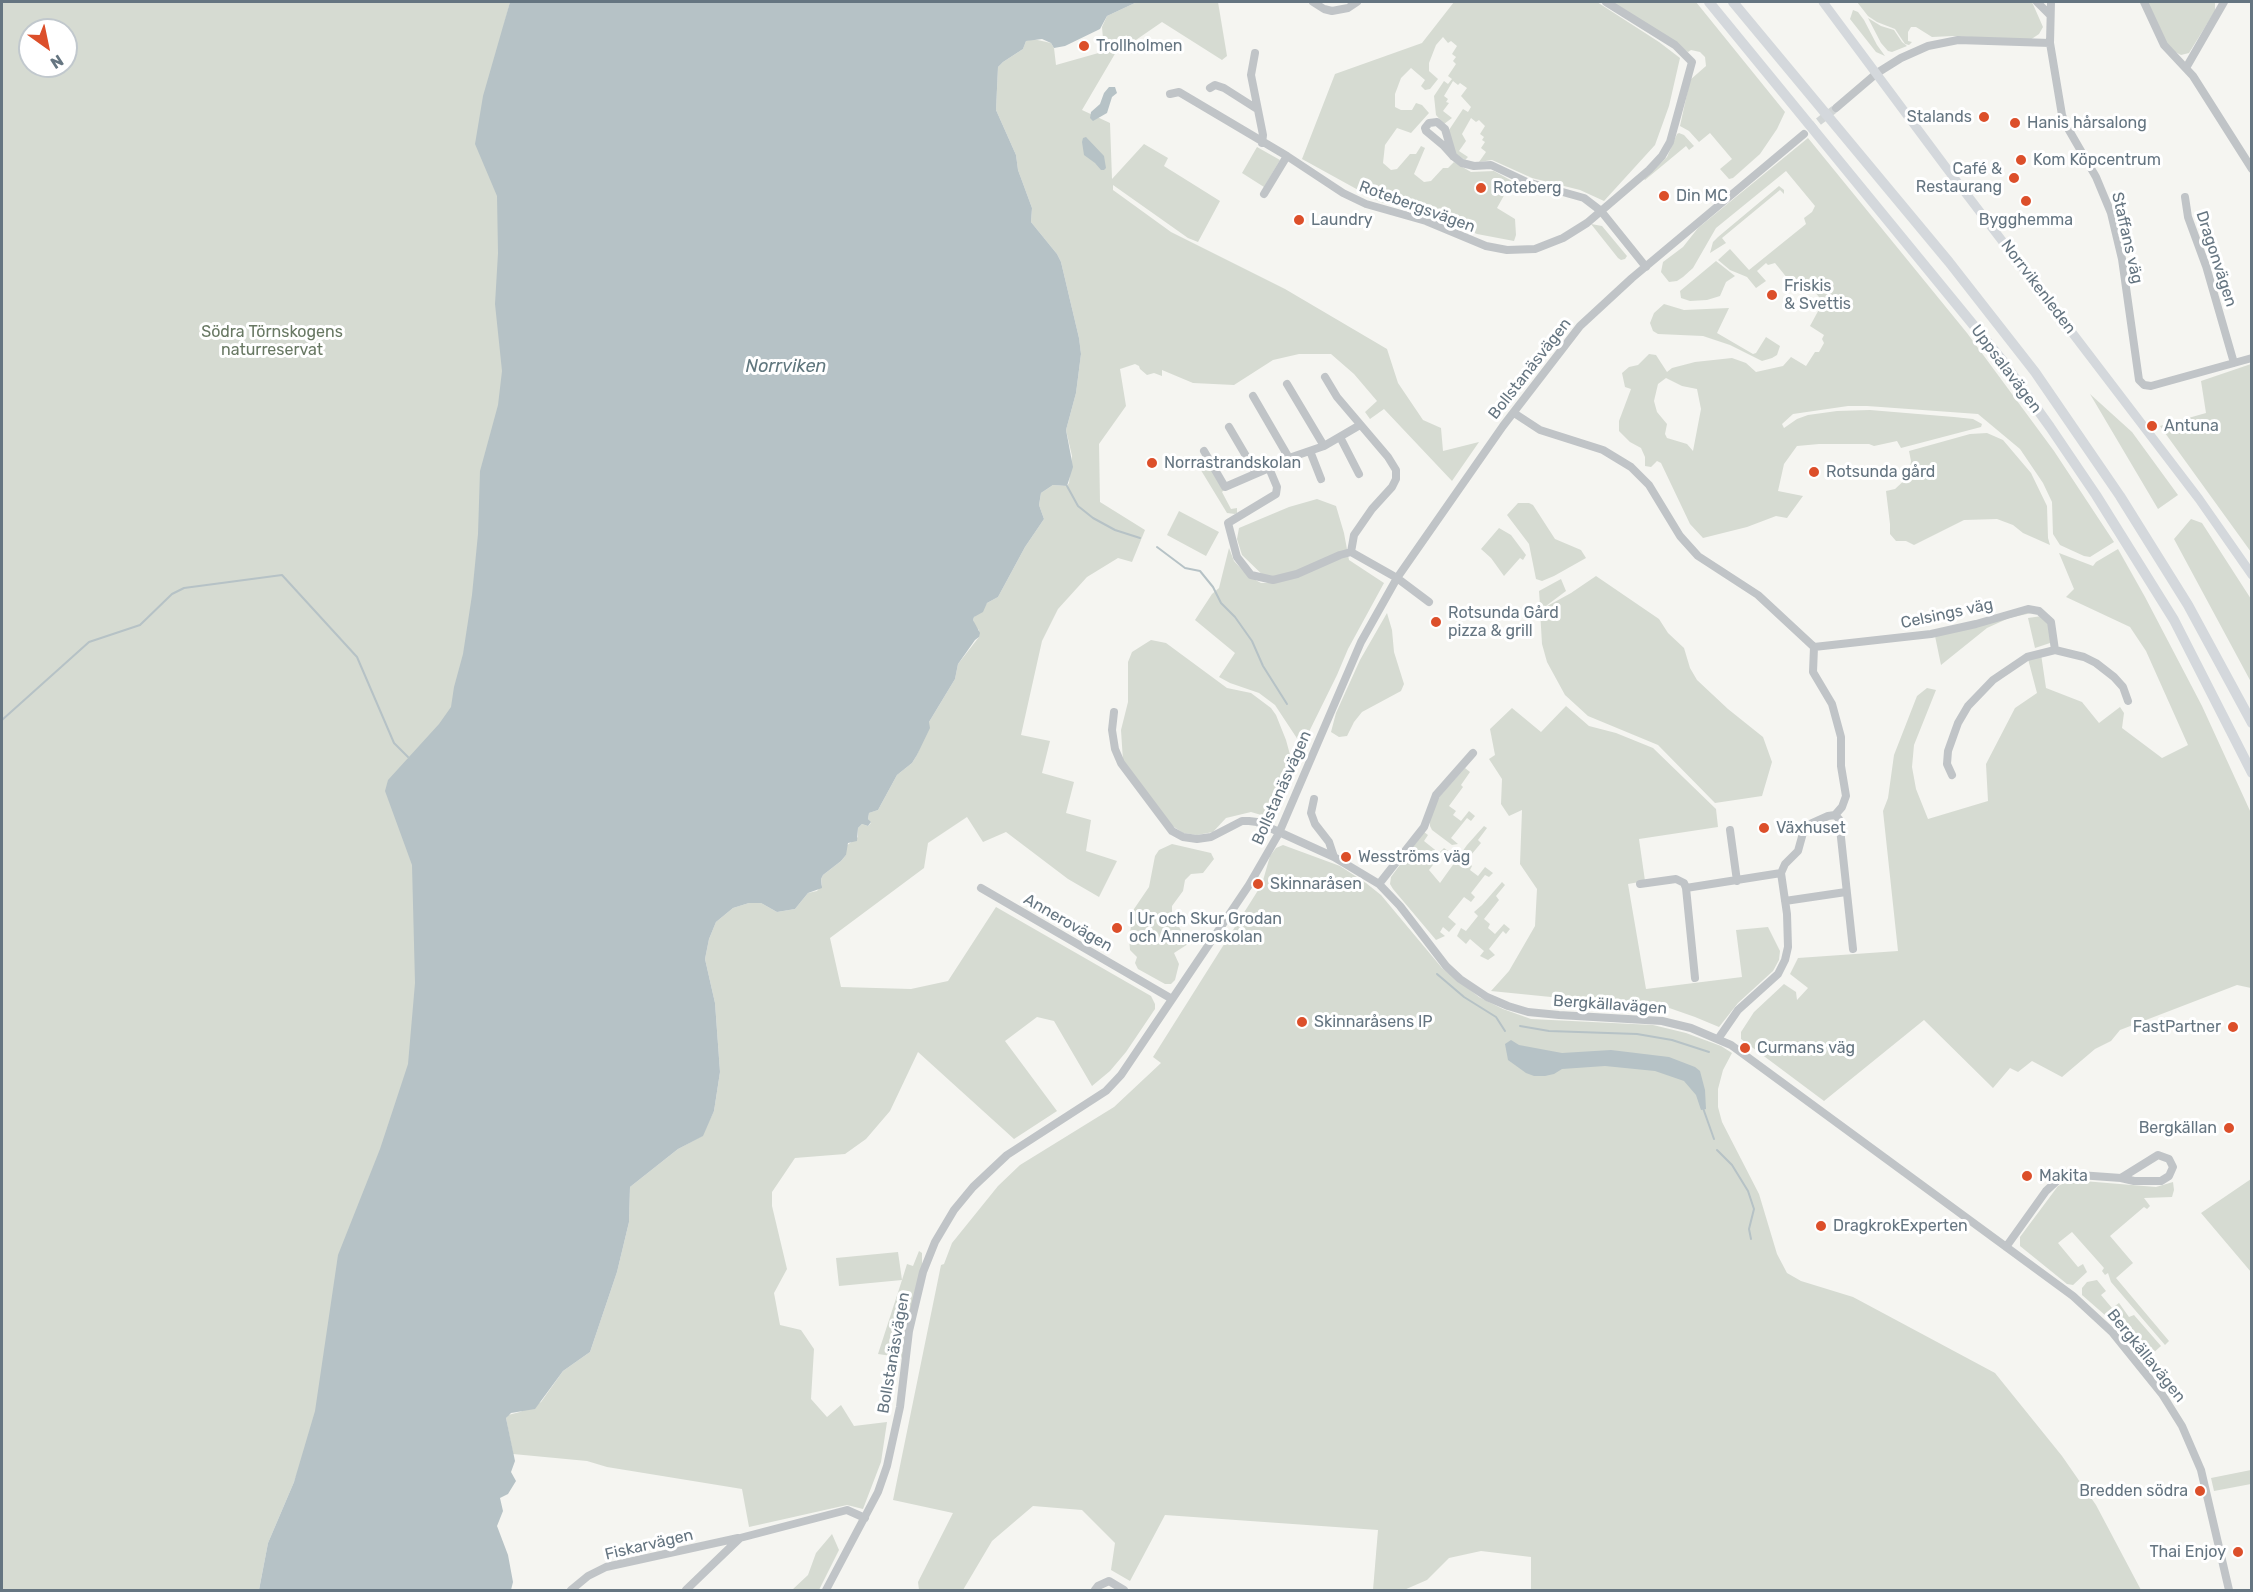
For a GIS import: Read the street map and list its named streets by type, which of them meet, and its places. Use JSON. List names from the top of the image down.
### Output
{
  "streets": {
    "highway": ["Uppsalavägen"],
    "main road": ["Norrvikenleden"],
    "street": [
      "Rotebergsvägen",
      "Staffans väg",
      "Dragonvägen",
      "Bollstanäsvägen",
      "Celsings väg",
      "Annerovägen",
      "Bergkällavägen",
      "Fiskarvägen"
    ]
  },
  "crossings": [
    ["Staffans väg", "Dragonvägen"],
    ["Bollstanäsvägen", "Annerovägen"],
    ["Bollstanäsvägen", "Bergkällavägen"],
    ["Bollstanäsvägen", "Fiskarvägen"]
  ],
  "water": ["Norrviken"],
  "parks": ["Södra Törnskogens naturreservat"],
  "places": [
    "Trollholmen",
    "Stalands",
    "Hanis hårsalong",
    "Kom Köpcentrum",
    "Café & Restaurang",
    "Roteberg",
    "Din MC",
    "Bygghemma",
    "Laundry",
    "Friskis & Svettis",
    "Antuna",
    "Norrastrandskolan",
    "Rotsunda gård",
    "Rotsunda Gård pizza & grill",
    "Växhuset",
    "Wesströms väg",
    "Skinnaråsen",
    "I Ur och Skur Grodan och Anneroskolan",
    "Skinnaråsens IP",
    "FastPartner",
    "Curmans väg",
    "Bergkällan",
    "Makita",
    "DragkrokExperten",
    "Bredden södra",
    "Thai Enjoy"
  ],
  "north": "bottom right"
}
